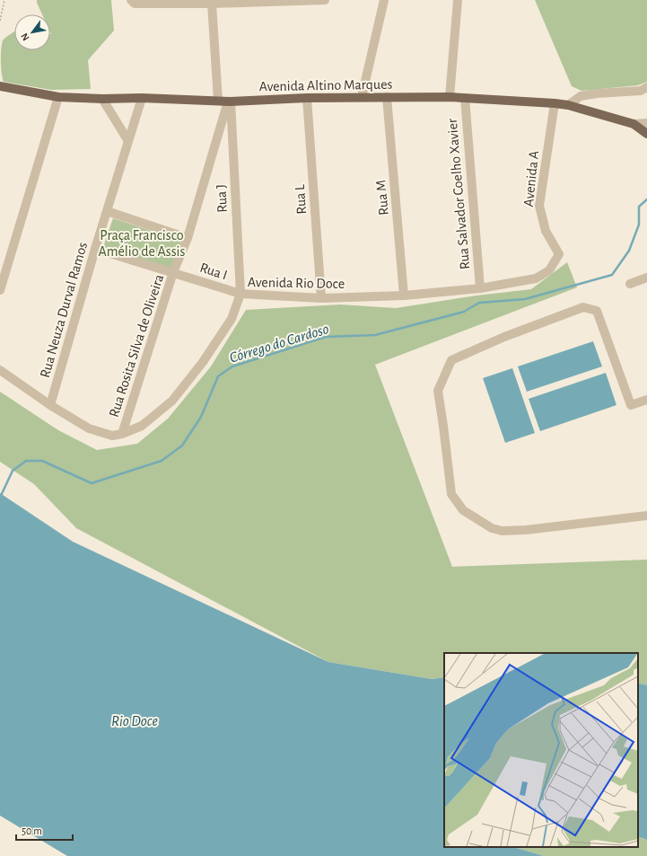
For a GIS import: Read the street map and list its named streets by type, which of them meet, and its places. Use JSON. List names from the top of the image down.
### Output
{
  "streets": {
    "main road": ["Avenida Altino Marques"],
    "street": [
      "Avenida A",
      "Rua Salvador Coelho Xavier",
      "Rua M",
      "Rua J",
      "Rua L",
      "Rua I",
      "Avenida Rio Doce",
      "Rua Neuza Durval Ramos",
      "Rua Rosita Silva de Oliveira"
    ]
  },
  "crossings": [
    ["Avenida Altino Marques", "Avenida A"],
    ["Avenida Altino Marques", "Rua Salvador Coelho Xavier"],
    ["Avenida Altino Marques", "Rua M"],
    ["Avenida Altino Marques", "Rua J"],
    ["Avenida Altino Marques", "Rua L"],
    ["Avenida Altino Marques", "Rua Neuza Durval Ramos"],
    ["Avenida Altino Marques", "Rua Rosita Silva de Oliveira"],
    ["Avenida A", "Avenida Rio Doce"],
    ["Rua Salvador Coelho Xavier", "Avenida Rio Doce"],
    ["Rua M", "Avenida Rio Doce"],
    ["Rua J", "Rua I"],
    ["Rua J", "Avenida Rio Doce"],
    ["Rua J", "Rua Rosita Silva de Oliveira"],
    ["Rua L", "Avenida Rio Doce"],
    ["Rua I", "Avenida Rio Doce"],
    ["Rua I", "Rua Neuza Durval Ramos"],
    ["Rua I", "Rua Rosita Silva de Oliveira"],
    ["Avenida Rio Doce", "Rua Neuza Durval Ramos"],
    ["Avenida Rio Doce", "Rua Rosita Silva de Oliveira"]
  ],
  "water": ["Córrego do Cardoso", "Rio Doce"],
  "parks": ["Praça Francisco Amélio de Assis"],
  "scale_bar": "50 m",
  "north": "bottom left"
}
